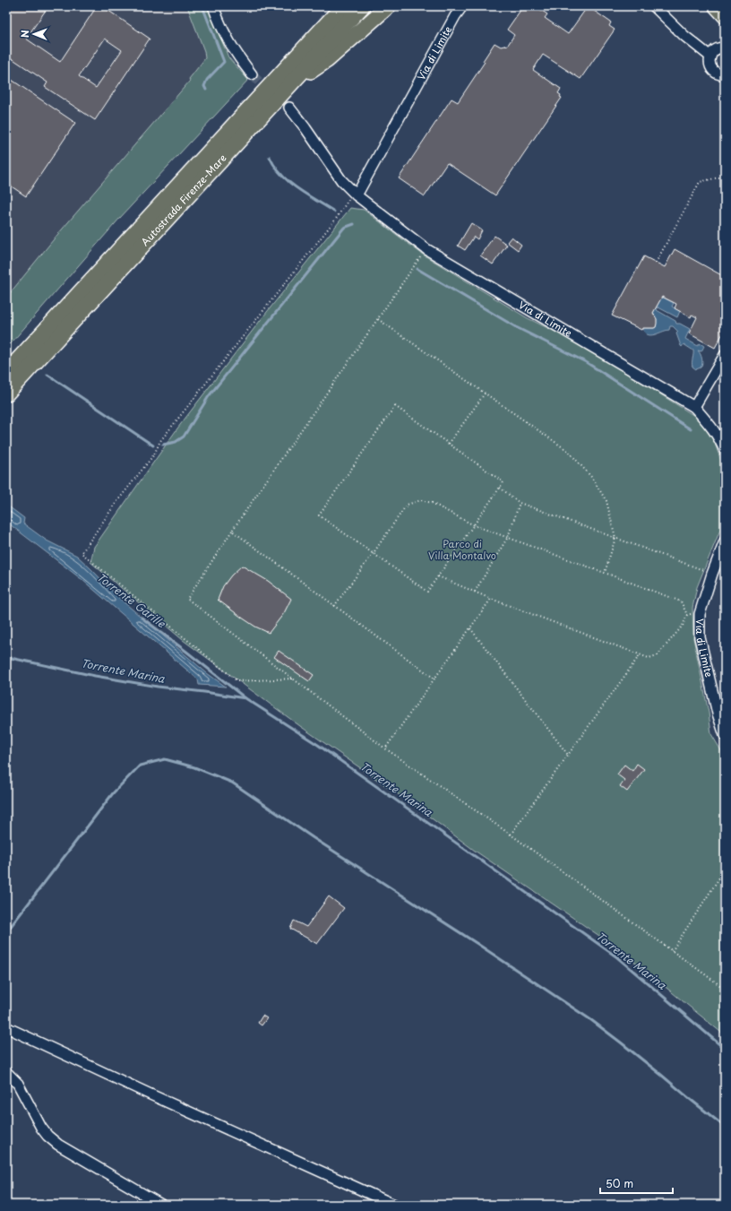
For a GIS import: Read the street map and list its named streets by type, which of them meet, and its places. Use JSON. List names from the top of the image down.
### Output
{
  "streets": {
    "highway": ["Autostrada Firenze-Mare"],
    "street": ["Via di Limite"]
  },
  "water": ["Torrente Garille", "Torrente Marina"],
  "parks": ["Parco di Villa Montalvo"],
  "scale_bar": "50 m",
  "north": "left"
}
